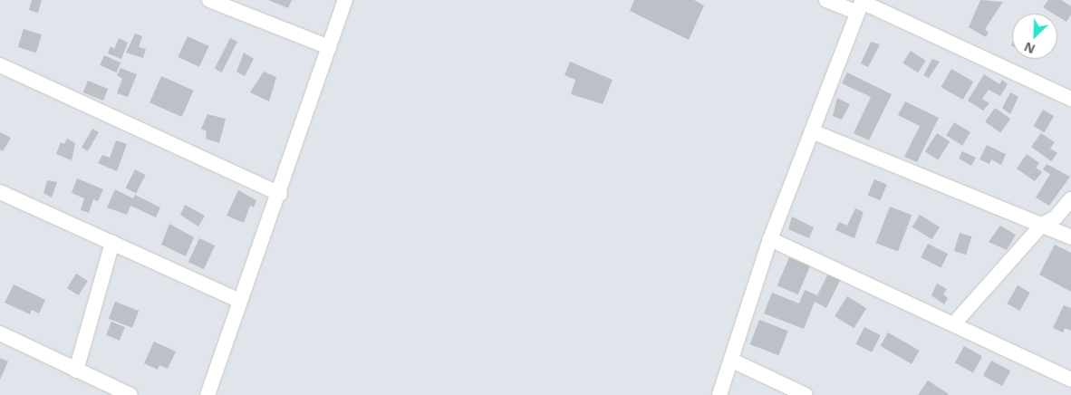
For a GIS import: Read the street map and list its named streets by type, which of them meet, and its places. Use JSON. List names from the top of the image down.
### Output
{
  "north": "bottom left"
}
